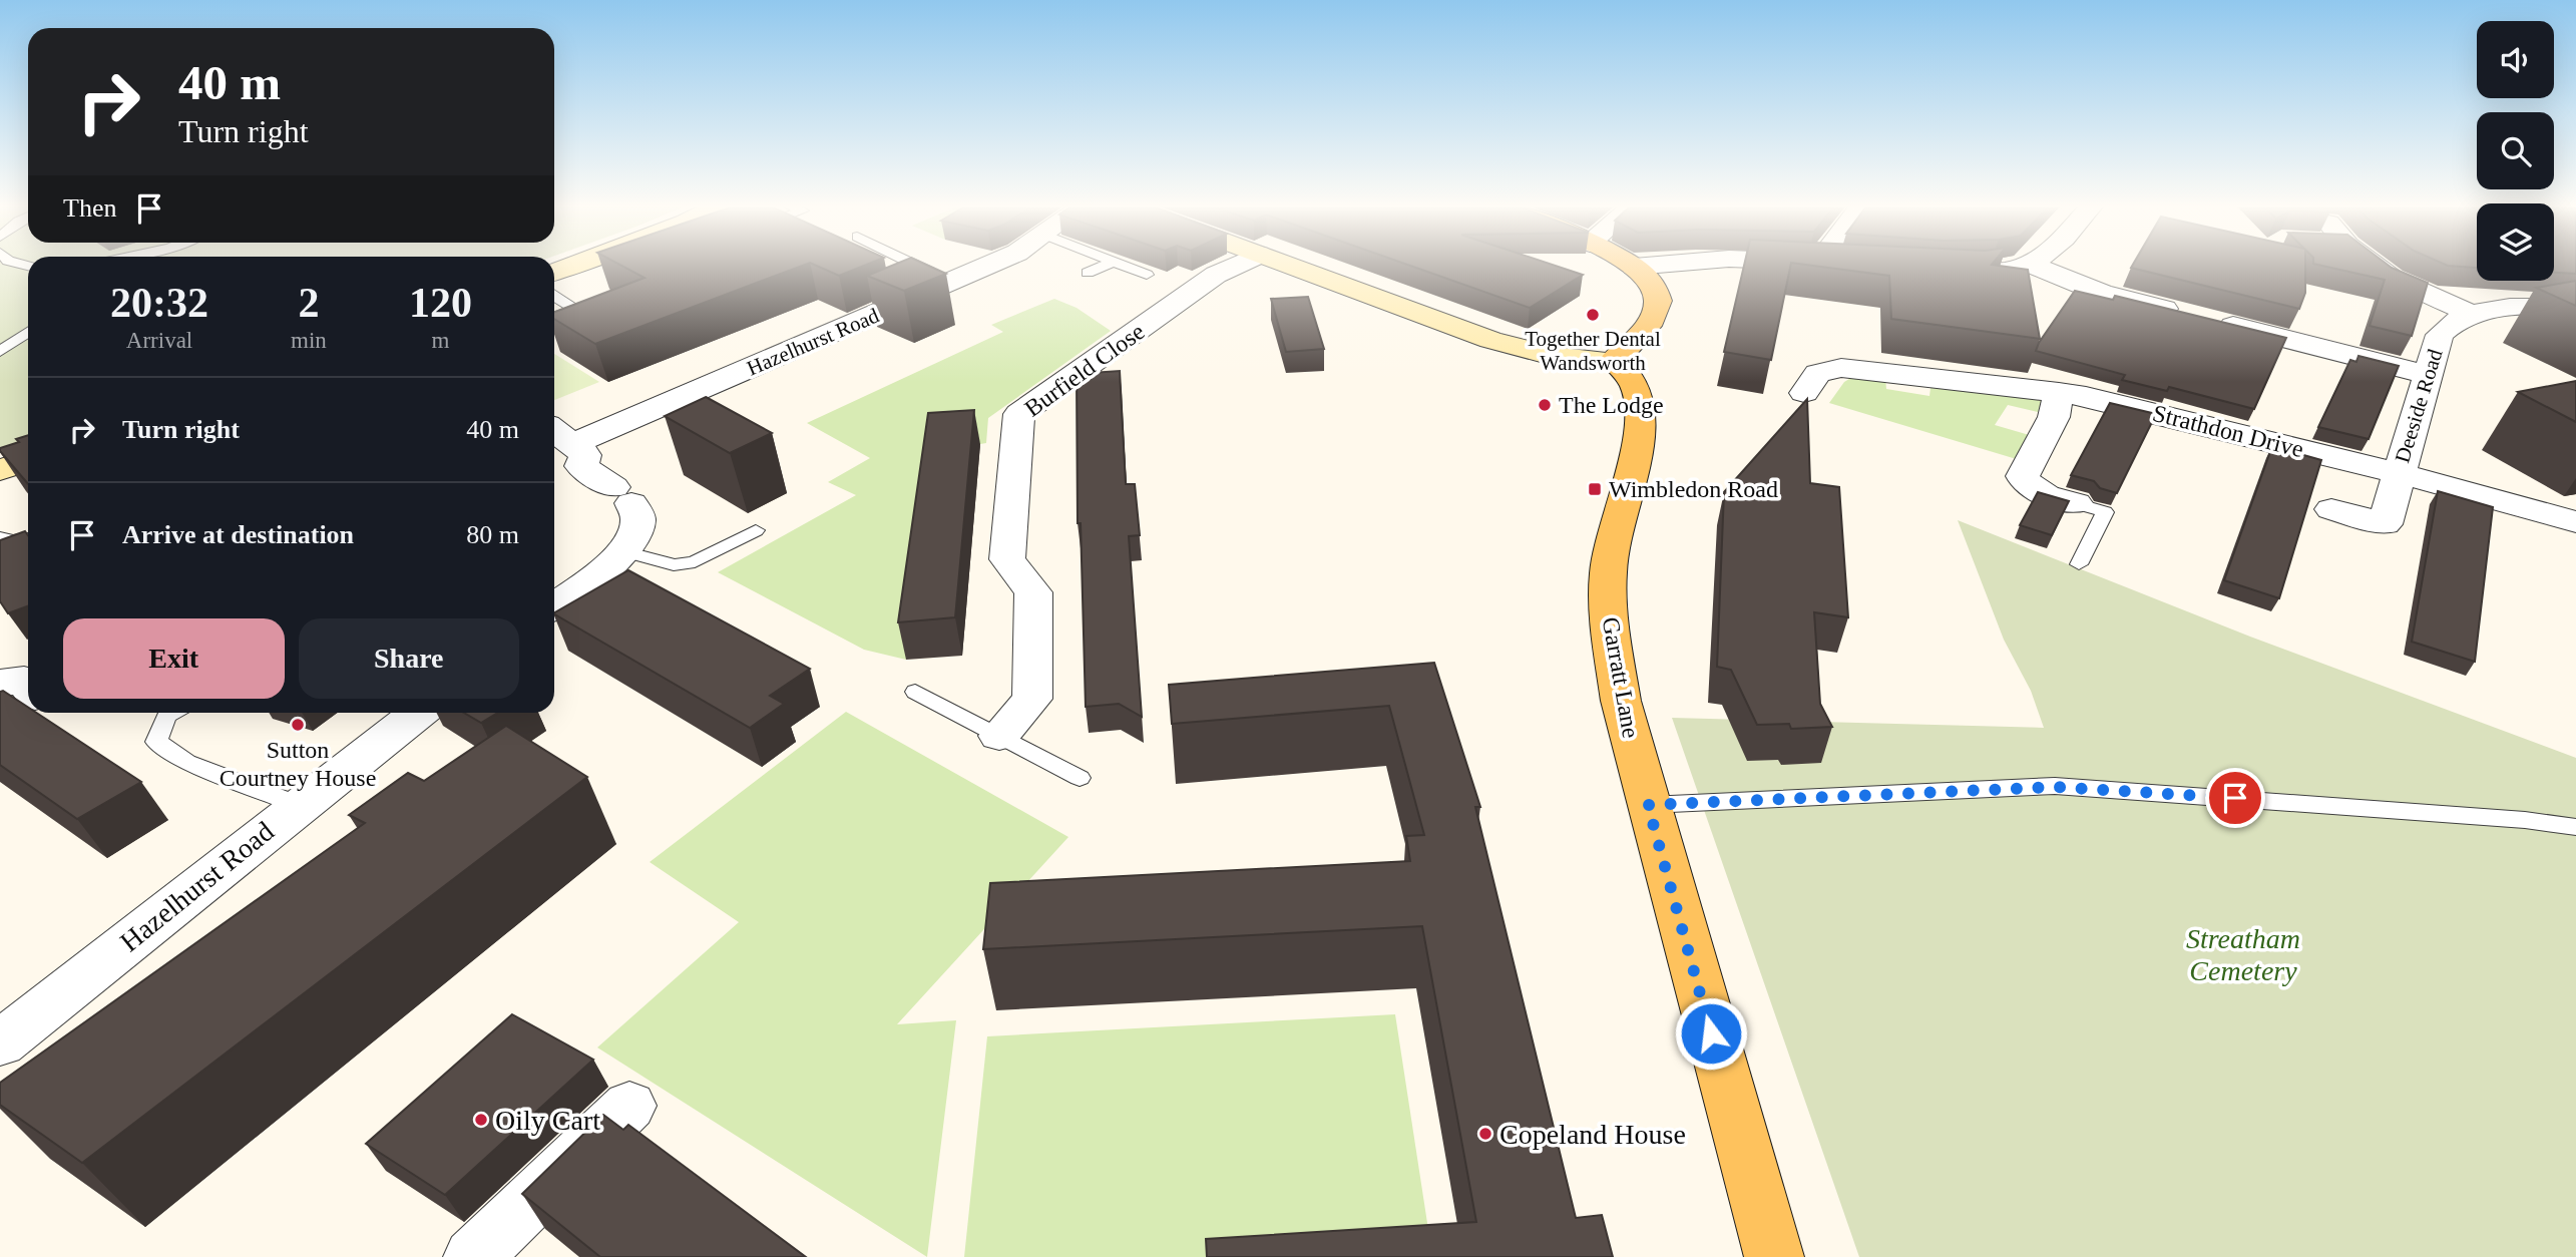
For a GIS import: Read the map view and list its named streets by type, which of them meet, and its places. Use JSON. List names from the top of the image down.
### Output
{
  "streets": {
    "main road": ["Garratt Lane"],
    "street": [
      "Hazelhurst Road",
      "Burfield Close",
      "Deeside Road",
      "Strathdon Drive"
    ]
  },
  "crossings": [
    ["Deeside Road", "Strathdon Drive"]
  ],
  "parks": ["Streatham Cemetery"],
  "places": {
    "other": [
      "Together Dental Wandsworth",
      "The Lodge",
      "Sutton Courtney House",
      "Oily Cart",
      "Copeland House"
    ],
    "transit": ["Wimbledon Road"]
  },
  "page": {
    "turn": ["40 m", "Turn right"],
    "then": "Then",
    "eta": [
      "20:32",
      "Arrival",
      "2",
      "min",
      "120",
      "m"
    ],
    "list": [
      {
        "name": "Turn right",
        "value": "40 m"
      },
      {
        "name": "Arrive at destination",
        "value": "80 m"
      }
    ],
    "buttons": ["Exit", "Share"]
  }
}
